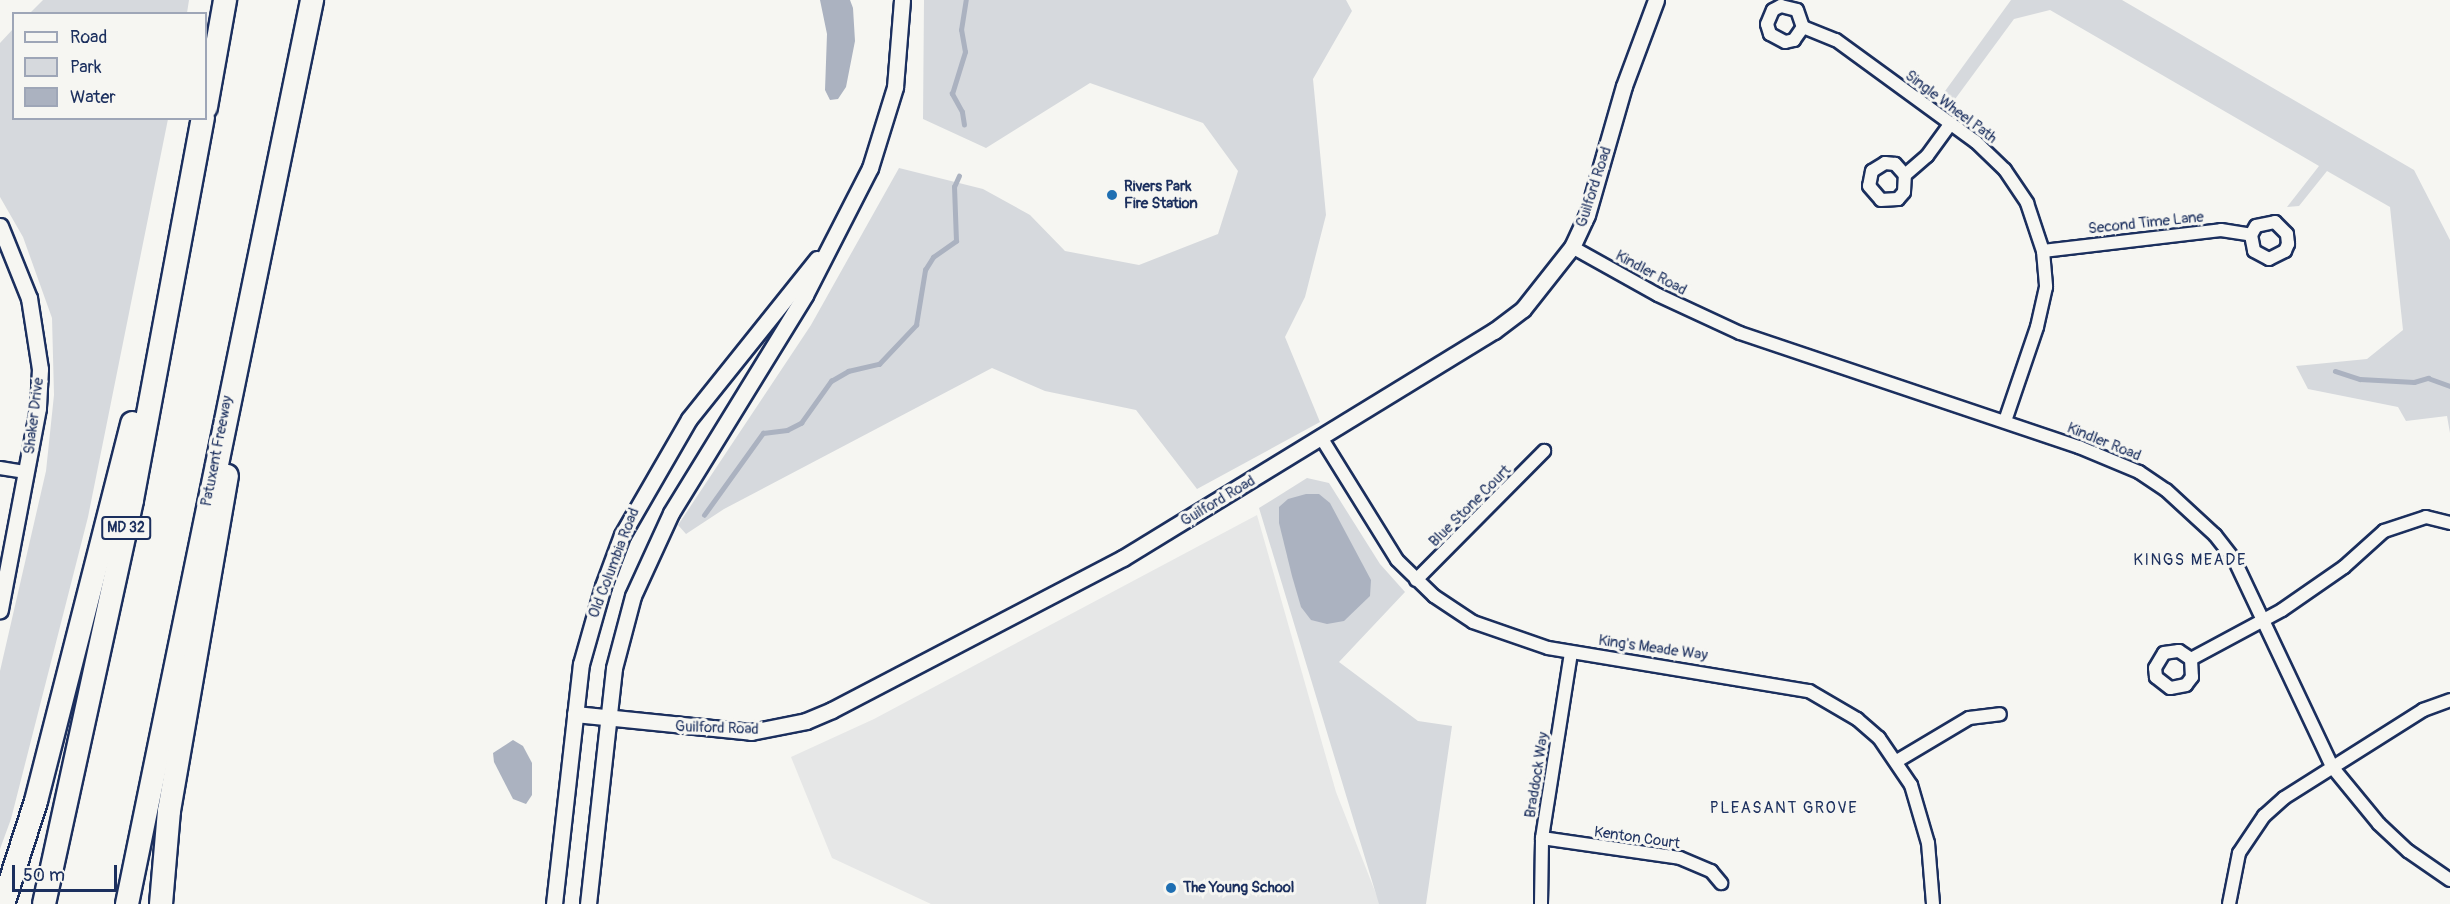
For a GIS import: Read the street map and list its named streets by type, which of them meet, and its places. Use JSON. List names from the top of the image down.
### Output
{
  "streets": {
    "highway": ["Patuxent Freeway", "MD 32"],
    "street": [
      "Single Wheel Path",
      "Guilford Road",
      "Second Time Lane",
      "Kindler Road",
      "Shaker Drive",
      "Blue Stone Court",
      "Old Columbia Road",
      "King's Meade Way",
      "Braddock Way",
      "Kenton Court"
    ]
  },
  "crossings": [
    ["Single Wheel Path", "Second Time Lane"],
    ["Single Wheel Path", "Kindler Road"],
    ["Guilford Road", "Kindler Road"],
    ["Guilford Road", "Old Columbia Road"],
    ["Guilford Road", "King's Meade Way"],
    ["Blue Stone Court", "King's Meade Way"],
    ["King's Meade Way", "Braddock Way"],
    ["Braddock Way", "Kenton Court"]
  ],
  "districts": ["KINGS MEADE", "PLEASANT GROVE"],
  "places": ["Rivers Park Fire Station", "The Young School"],
  "legend": ["Road", "Park", "Water"],
  "scale_bar": "50 m"
}
